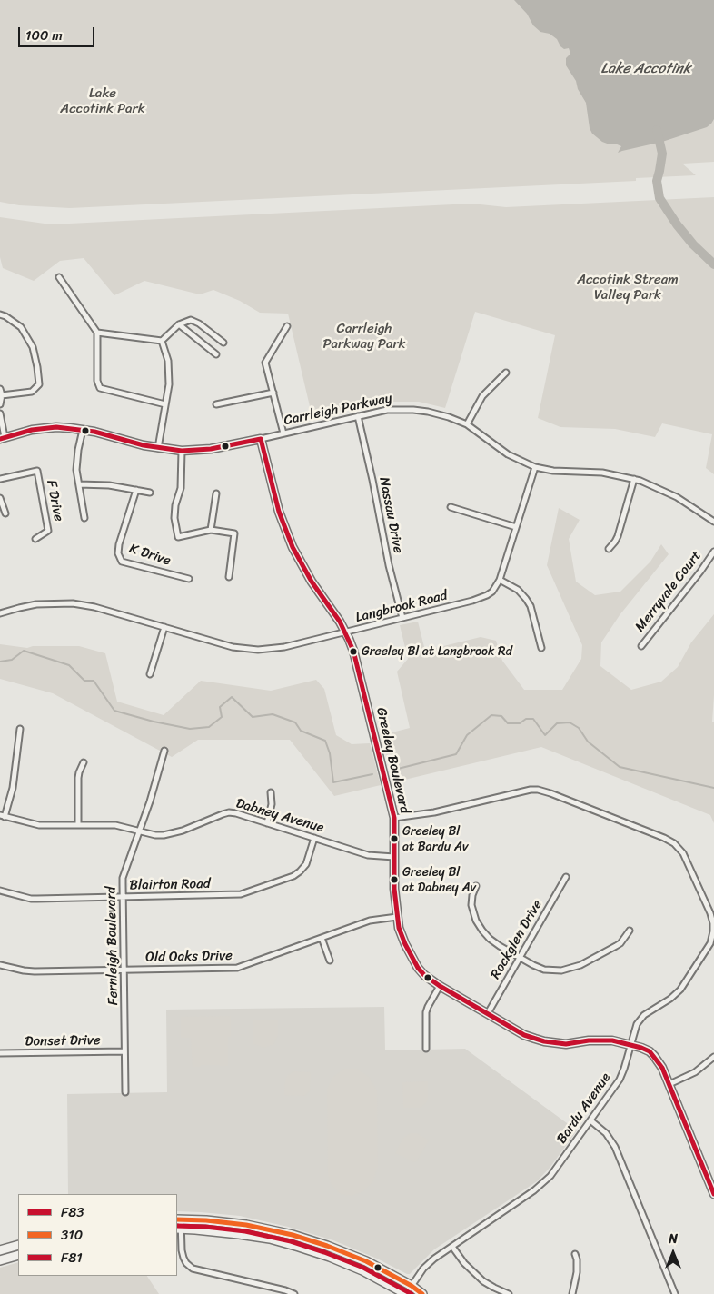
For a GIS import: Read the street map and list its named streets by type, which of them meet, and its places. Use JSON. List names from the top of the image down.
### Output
{
  "streets": {
    "street": [
      "Carrleigh Parkway",
      "F Drive",
      "Nassau Drive",
      "K Drive",
      "Merryvale Court",
      "Langbrook Road",
      "Greeley Boulevard",
      "Dabney Avenue",
      "Blairton Road",
      "Rockglen Drive",
      "Fernleigh Boulevard",
      "Old Oaks Drive",
      "Donset Drive",
      "Bardu Avenue"
    ]
  },
  "crossings": [
    ["Carrleigh Parkway", "Nassau Drive"],
    ["Carrleigh Parkway", "Langbrook Road"],
    ["Carrleigh Parkway", "Greeley Boulevard"],
    ["Nassau Drive", "Langbrook Road"],
    ["Langbrook Road", "Greeley Boulevard"],
    ["Greeley Boulevard", "Dabney Avenue"],
    ["Greeley Boulevard", "Rockglen Drive"],
    ["Greeley Boulevard", "Old Oaks Drive"],
    ["Greeley Boulevard", "Bardu Avenue"],
    ["Dabney Avenue", "Blairton Road"],
    ["Dabney Avenue", "Fernleigh Boulevard"],
    ["Blairton Road", "Fernleigh Boulevard"],
    ["Fernleigh Boulevard", "Old Oaks Drive"],
    ["Fernleigh Boulevard", "Donset Drive"]
  ],
  "water": ["Lake Accotink"],
  "parks": ["Lake Accotink Park", "Accotink Stream Valley Park", "Carrleigh Parkway Park"],
  "places": ["Greeley Bl at Langbrook Rd", "Greeley Bl at Bardu Av", "Greeley Bl at Dabney Av"],
  "lines": ["transit line F83", "transit line 310", "transit line F81"],
  "legend": ["F83", "310", "F81"],
  "scale_bar": "100 m",
  "north": "top"
}
